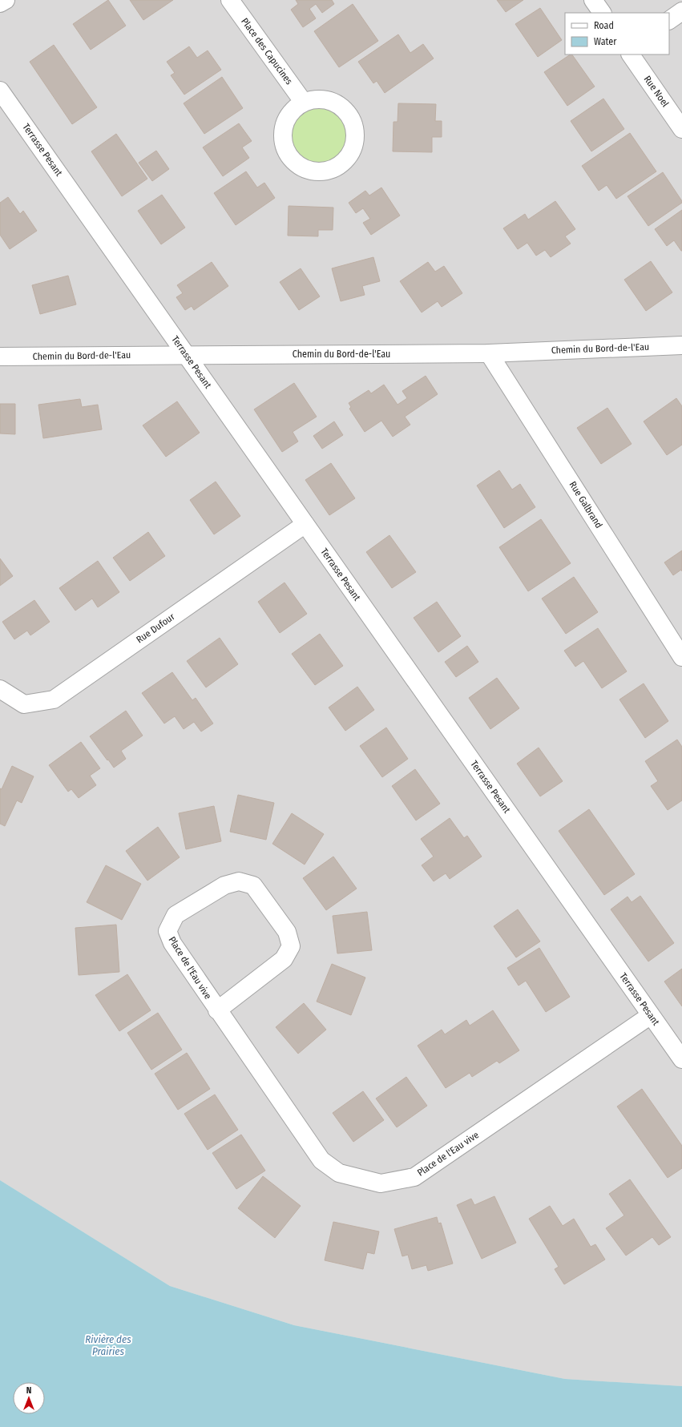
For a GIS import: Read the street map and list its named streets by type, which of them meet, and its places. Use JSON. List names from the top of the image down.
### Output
{
  "streets": {
    "street": [
      "Place des Capucines",
      "Rue Noel",
      "Terrasse Pesant",
      "Chemin du Bord-de-l'Eau",
      "Rue Galbrand",
      "Rue Dufour",
      "Place de l'Eau vive"
    ]
  },
  "crossings": [
    ["Terrasse Pesant", "Chemin du Bord-de-l'Eau"],
    ["Terrasse Pesant", "Rue Dufour"],
    ["Terrasse Pesant", "Place de l'Eau vive"],
    ["Chemin du Bord-de-l'Eau", "Rue Galbrand"]
  ],
  "water": ["Rivière des Prairies"],
  "legend": ["Road", "Water"],
  "north": "top"
}
